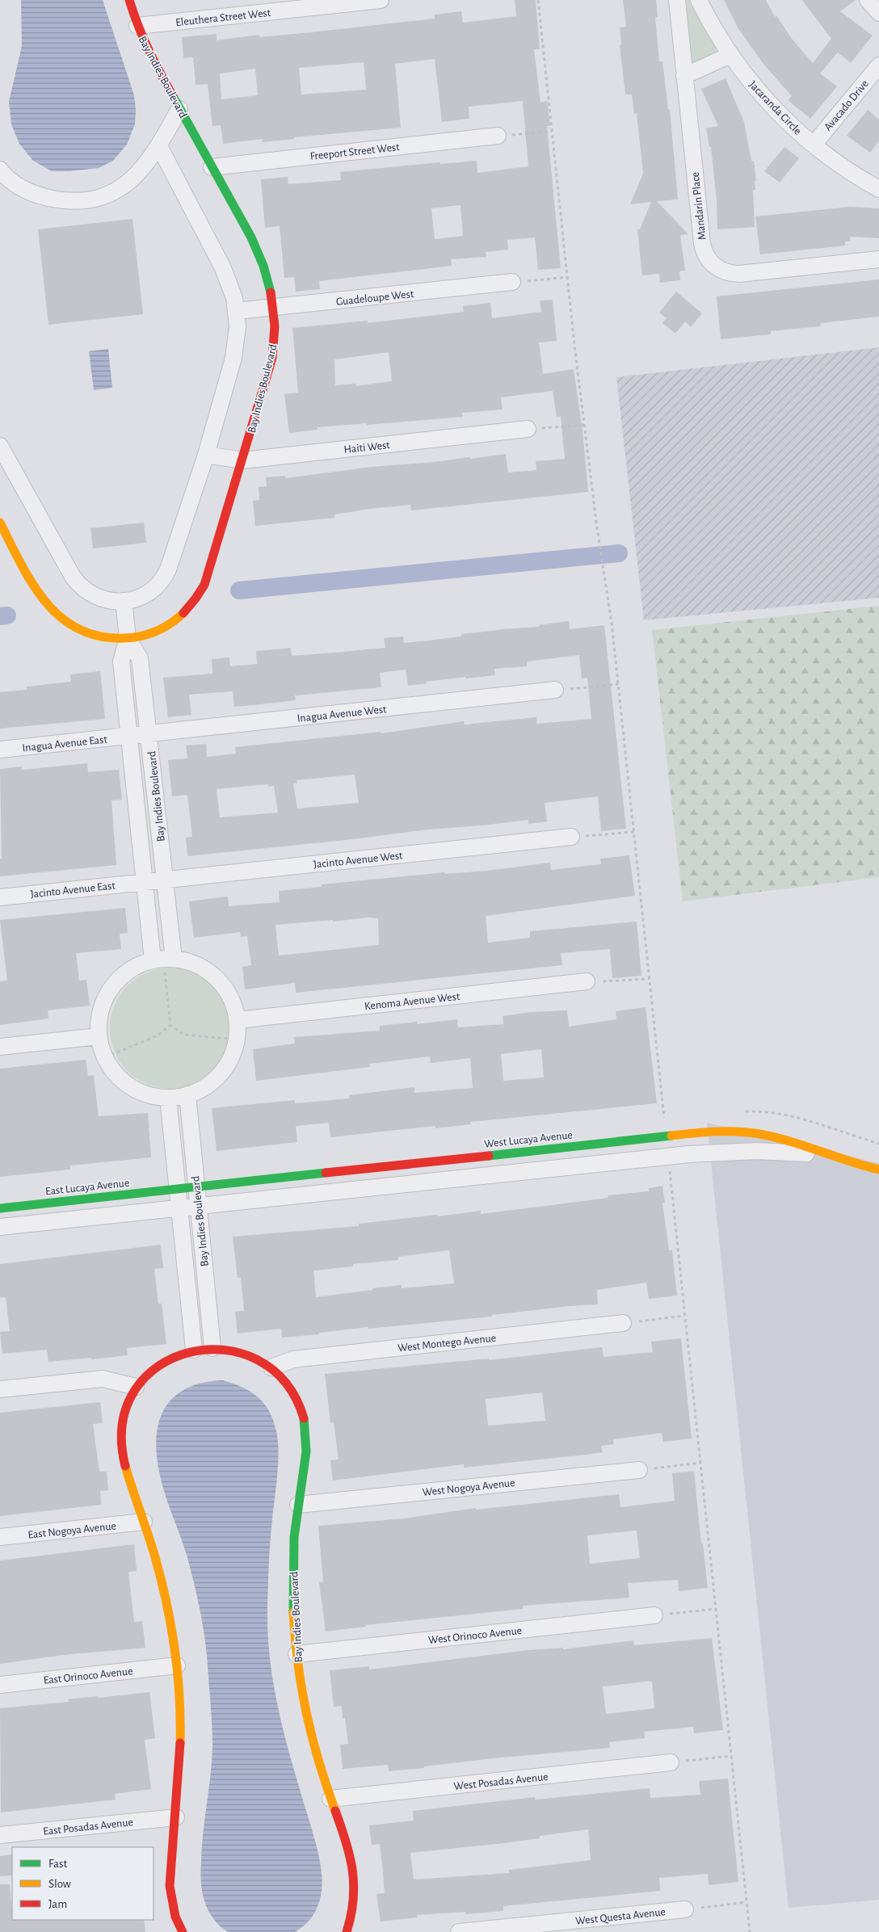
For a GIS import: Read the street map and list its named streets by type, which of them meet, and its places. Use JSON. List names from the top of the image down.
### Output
{
  "streets": {
    "street": [
      "Eleuthera Street West",
      "Bay Indies Boulevard",
      "Avacado Drive",
      "Jacaranda Circle",
      "Freeport Street West",
      "Mandarin Place",
      "Guadeloupe West",
      "Haiti West",
      "Inagua Avenue West",
      "Inagua Avenue East",
      "Jacinto Avenue West",
      "Jacinto Avenue East",
      "Kenoma Avenue West",
      "West Lucaya Avenue",
      "East Lucaya Avenue",
      "West Montego Avenue",
      "West Nogoya Avenue",
      "East Nogoya Avenue",
      "West Orinoco Avenue",
      "East Orinoco Avenue",
      "West Posadas Avenue",
      "East Posadas Avenue",
      "West Questa Avenue"
    ]
  },
  "crossings": [
    ["Eleuthera Street West", "Bay Indies Boulevard"],
    ["Bay Indies Boulevard", "Freeport Street West"],
    ["Bay Indies Boulevard", "Guadeloupe West"],
    ["Bay Indies Boulevard", "Haiti West"],
    ["Bay Indies Boulevard", "Inagua Avenue West"],
    ["Bay Indies Boulevard", "Inagua Avenue East"],
    ["Bay Indies Boulevard", "Jacinto Avenue West"],
    ["Bay Indies Boulevard", "Jacinto Avenue East"],
    ["Bay Indies Boulevard", "West Lucaya Avenue"],
    ["Bay Indies Boulevard", "East Lucaya Avenue"],
    ["Bay Indies Boulevard", "West Montego Avenue"],
    ["Bay Indies Boulevard", "West Nogoya Avenue"],
    ["Bay Indies Boulevard", "East Nogoya Avenue"],
    ["Bay Indies Boulevard", "West Orinoco Avenue"],
    ["Bay Indies Boulevard", "East Orinoco Avenue"],
    ["Bay Indies Boulevard", "West Posadas Avenue"],
    ["Bay Indies Boulevard", "East Posadas Avenue"],
    ["Avacado Drive", "Jacaranda Circle"],
    ["Inagua Avenue West", "Inagua Avenue East"],
    ["Jacinto Avenue West", "Jacinto Avenue East"],
    ["West Lucaya Avenue", "East Lucaya Avenue"]
  ],
  "legend": ["Fast", "Slow", "Jam"]
}
